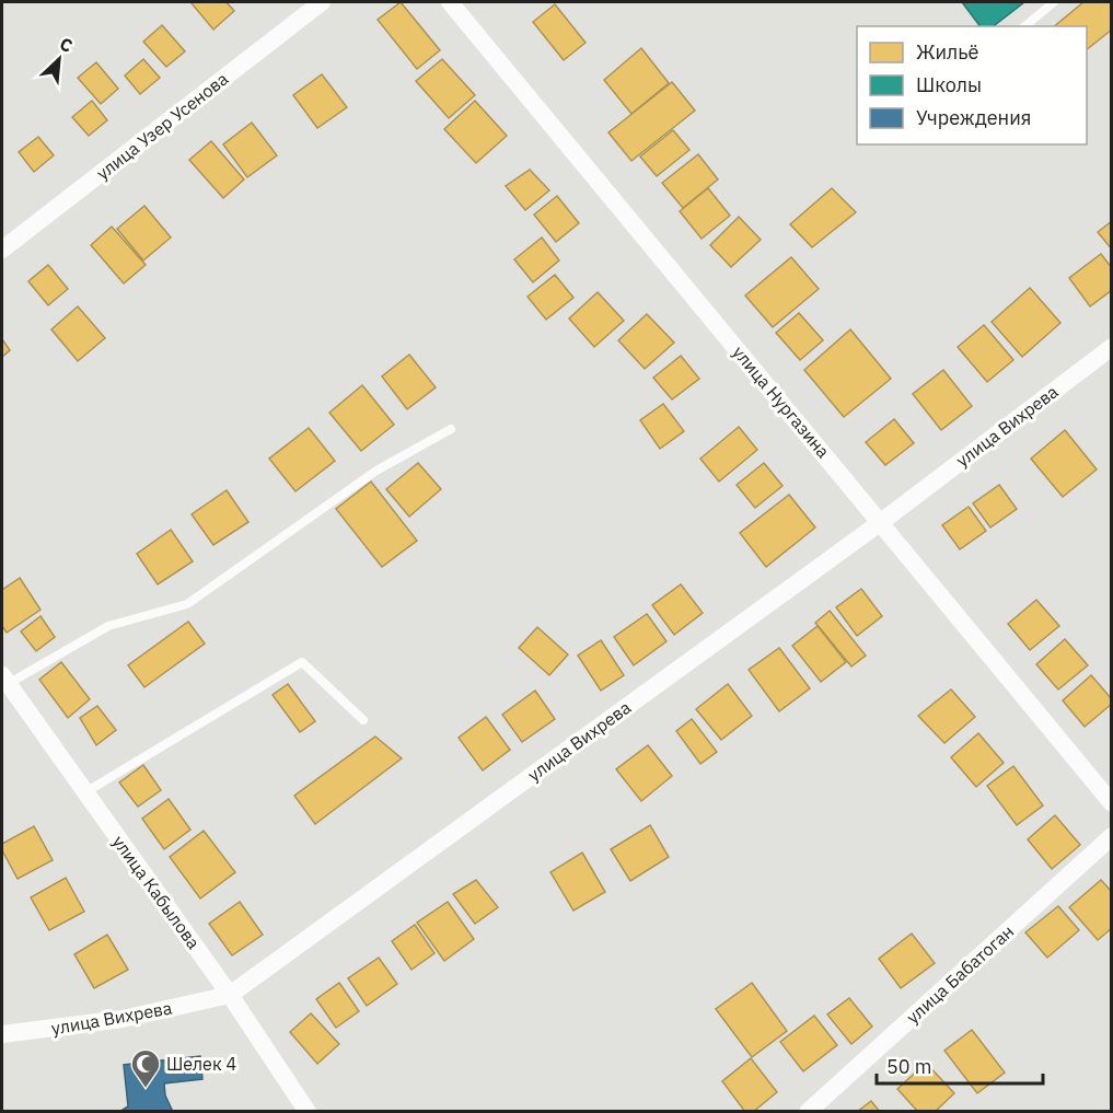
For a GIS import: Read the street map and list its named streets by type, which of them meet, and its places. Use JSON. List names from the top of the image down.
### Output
{
  "streets": {
    "street": [
      "улица Узер Усенова",
      "улица Нургазина",
      "улица Вихрева",
      "улица Кабылова",
      "улица Бабатоган"
    ]
  },
  "crossings": [
    ["улица Нургазина", "улица Вихрева"],
    ["улица Вихрева", "улица Кабылова"]
  ],
  "places": {
    "mosque": ["Шелек 4"]
  },
  "legend": ["Жильё", "Школы", "Учреждения"],
  "scale_bar": "50 m",
  "north": "top right"
}
